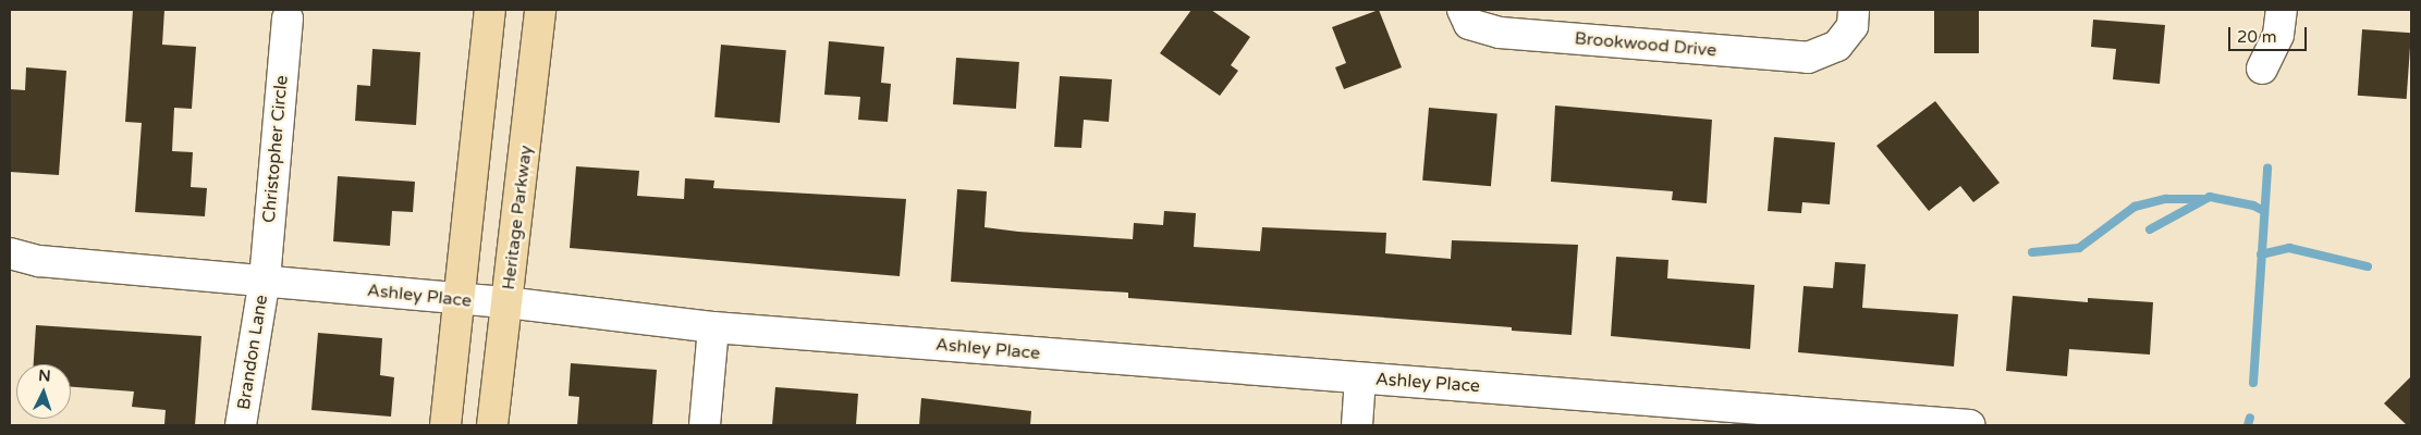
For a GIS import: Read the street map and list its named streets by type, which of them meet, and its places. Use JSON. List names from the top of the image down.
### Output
{
  "streets": {
    "main road": ["Heritage Parkway"],
    "street": [
      "Brookwood Drive",
      "Christopher Circle",
      "Ashley Place",
      "Brandon Lane"
    ]
  },
  "crossings": [
    ["Christopher Circle", "Ashley Place"],
    ["Christopher Circle", "Brandon Lane"],
    ["Heritage Parkway", "Ashley Place"],
    ["Ashley Place", "Brandon Lane"]
  ],
  "scale_bar": "20 m",
  "north": "top"
}
